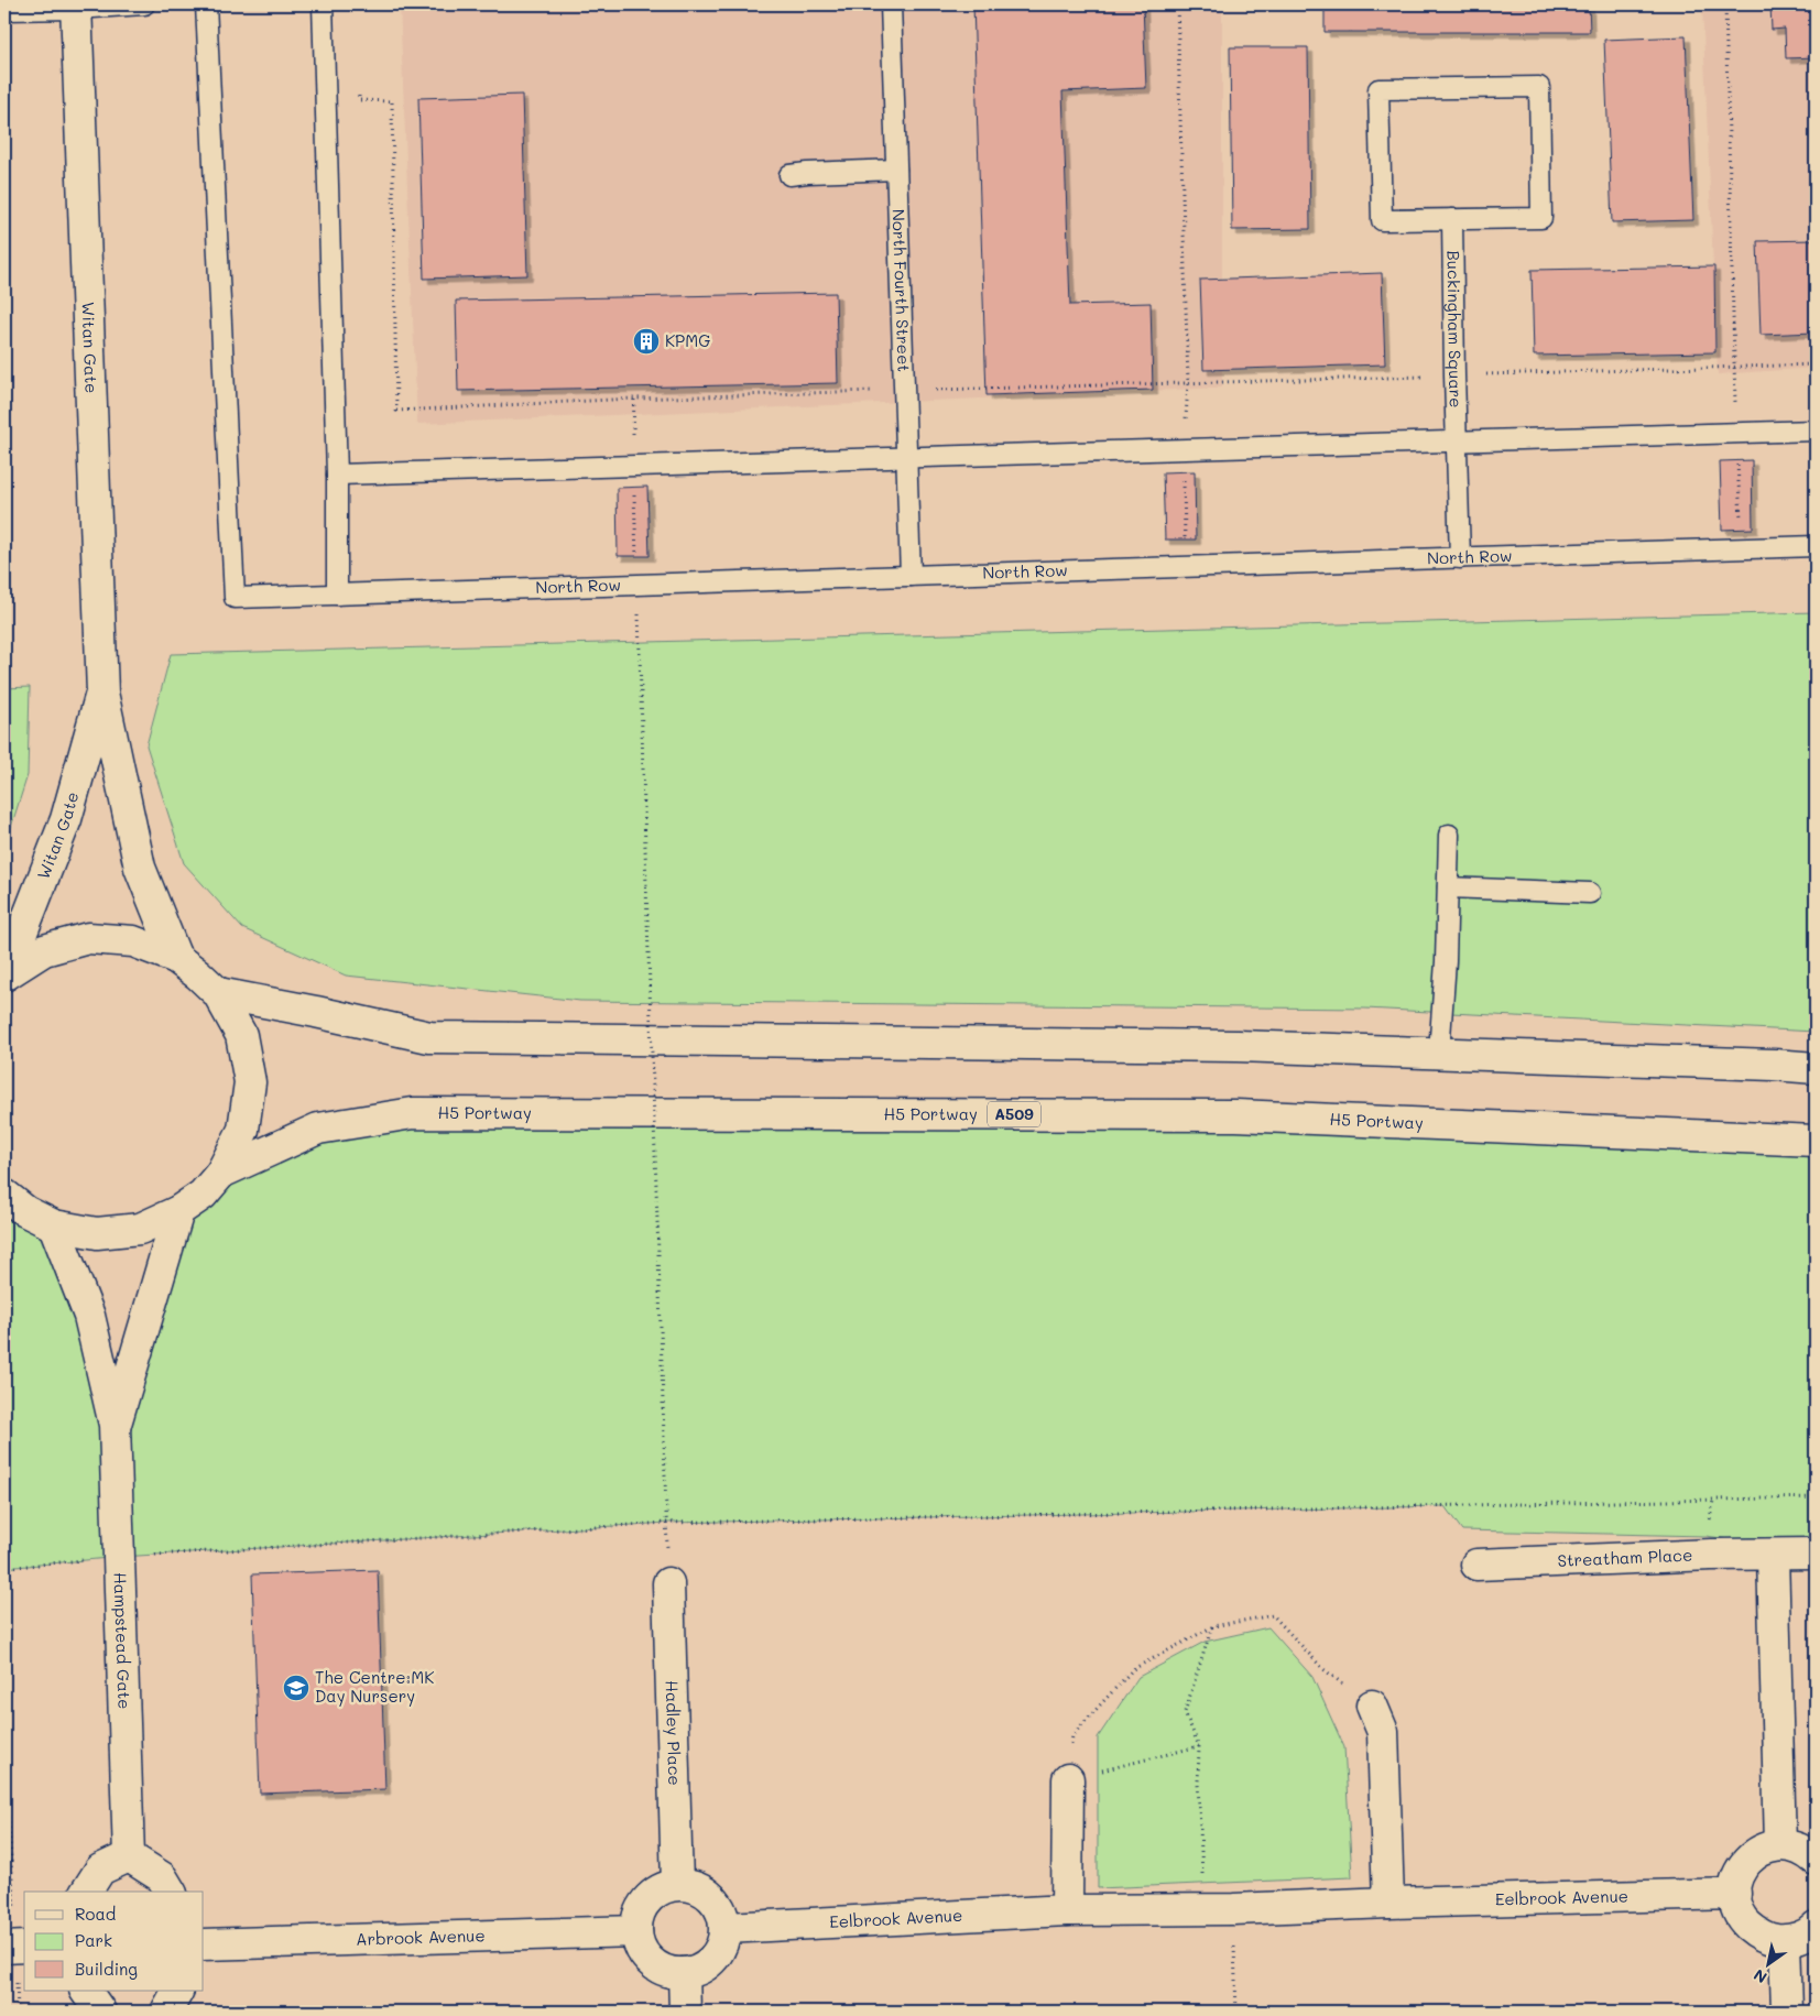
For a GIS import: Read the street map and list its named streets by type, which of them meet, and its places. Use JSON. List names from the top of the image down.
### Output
{
  "streets": {
    "street": [
      "Witan Gate",
      "H5 Portway",
      "A509",
      "Streatham Place",
      "Hampstead Gate",
      "Hadley Place",
      "Eelbrook Avenue",
      "Arbrook Avenue"
    ],
    "lane": ["North Fourth Street", "Buckingham Square", "North Row"]
  },
  "crossings": [
    ["North Fourth Street", "North Row"],
    ["Buckingham Square", "North Row"],
    ["Hadley Place", "Eelbrook Avenue"],
    ["Hadley Place", "Arbrook Avenue"],
    ["Eelbrook Avenue", "Arbrook Avenue"]
  ],
  "places": {
    "building": ["KPMG"],
    "school or university": ["The Centre:MK Day Nursery"]
  },
  "legend": ["Road", "Park", "Building"],
  "north": "bottom left"
}
